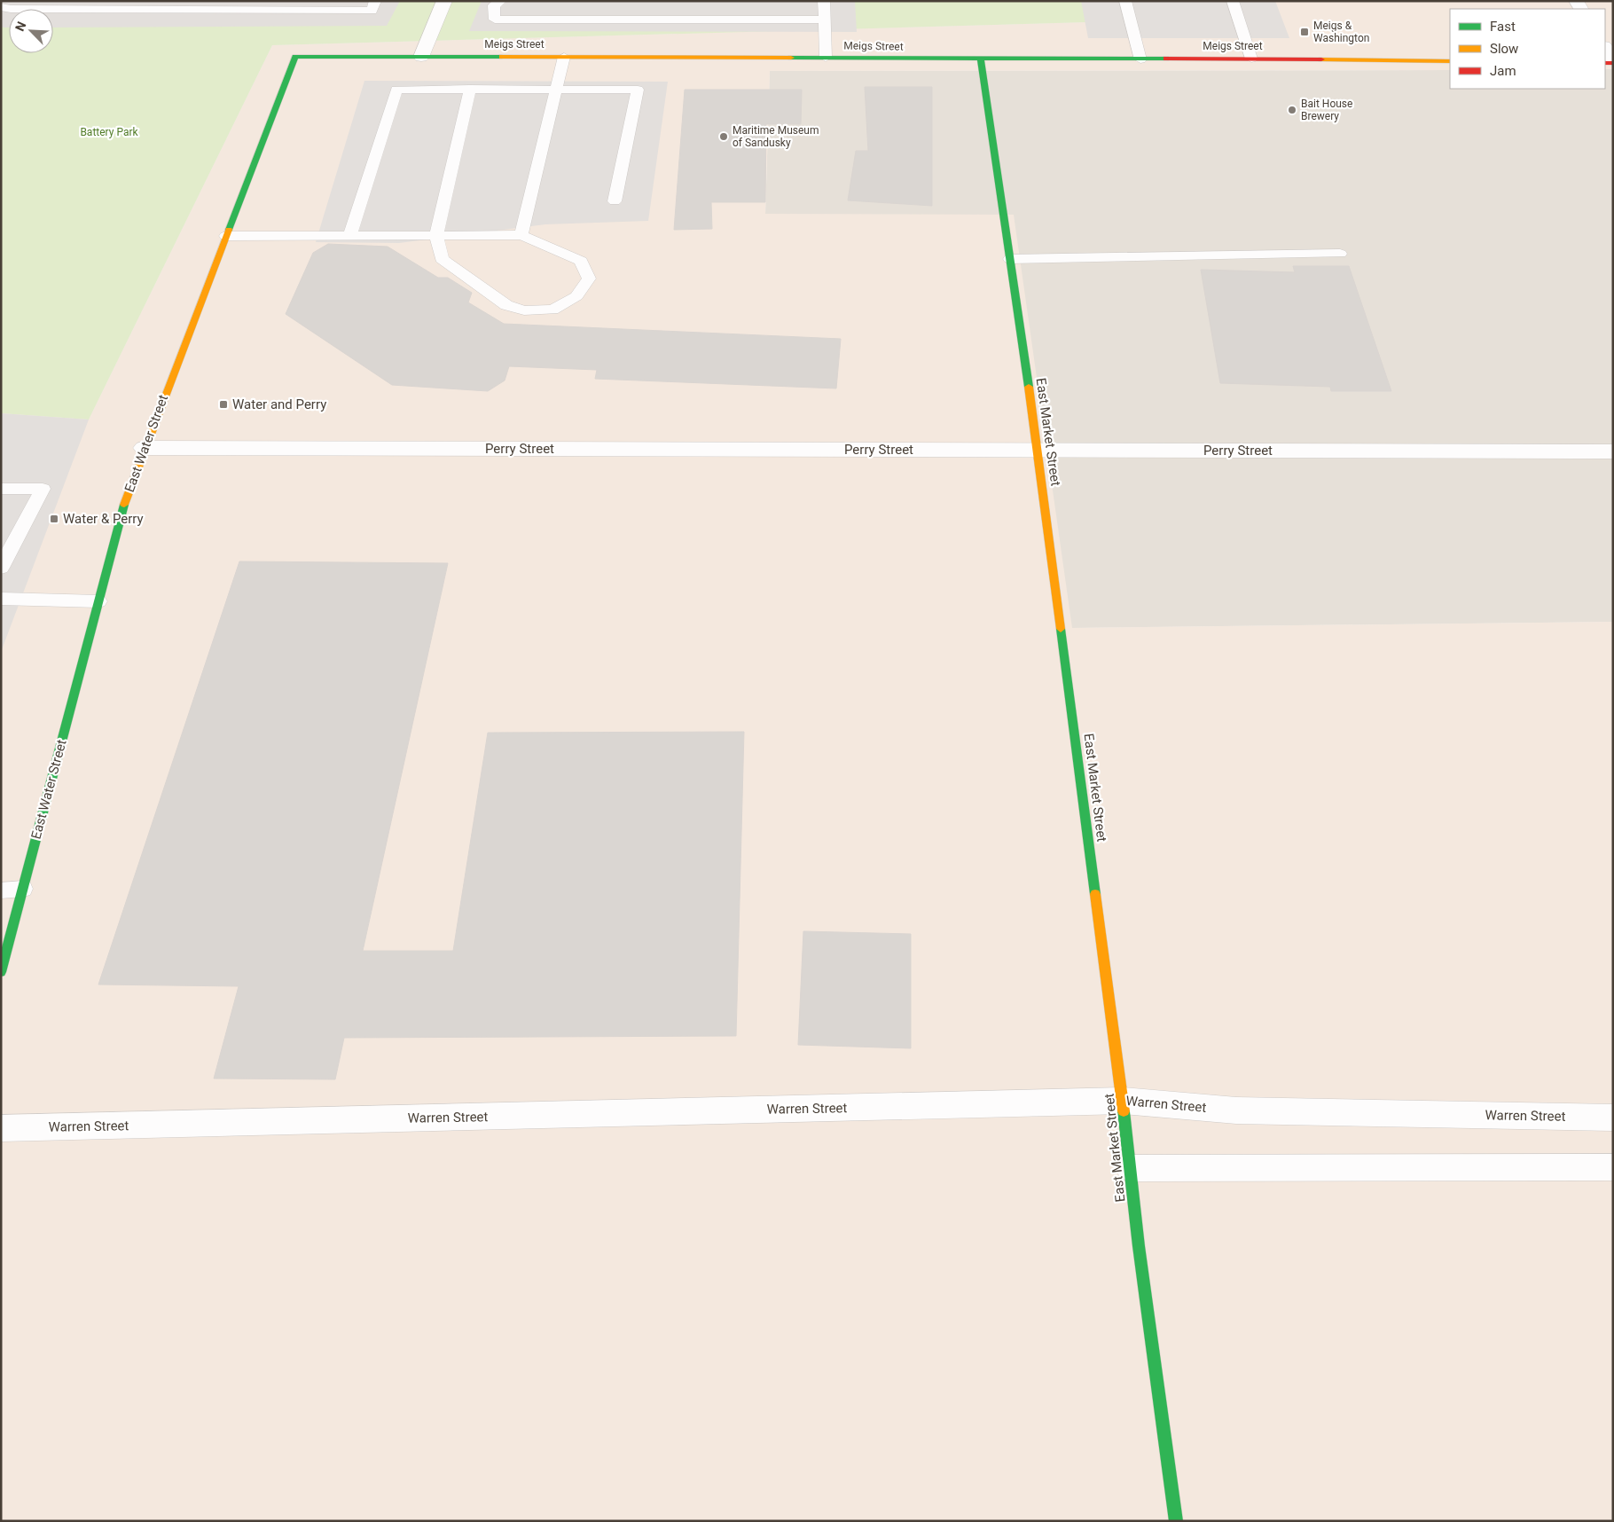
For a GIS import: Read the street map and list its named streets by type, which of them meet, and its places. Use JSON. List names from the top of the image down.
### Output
{
  "streets": {
    "street": [
      "Meigs Street",
      "East Market Street",
      "East Water Street",
      "Perry Street",
      "Warren Street"
    ]
  },
  "crossings": [
    ["Meigs Street", "East Market Street"],
    ["Meigs Street", "East Water Street"],
    ["East Market Street", "Perry Street"],
    ["East Market Street", "Warren Street"],
    ["East Water Street", "Perry Street"]
  ],
  "parks": ["Battery Park"],
  "places": {
    "transit": ["Meigs & Washington", "Water and Perry", "Water & Perry"],
    "other": ["Bait House Brewery", "Maritime Museum of Sandusky"]
  },
  "legend": ["Fast", "Slow", "Jam"],
  "north": "top left"
}
